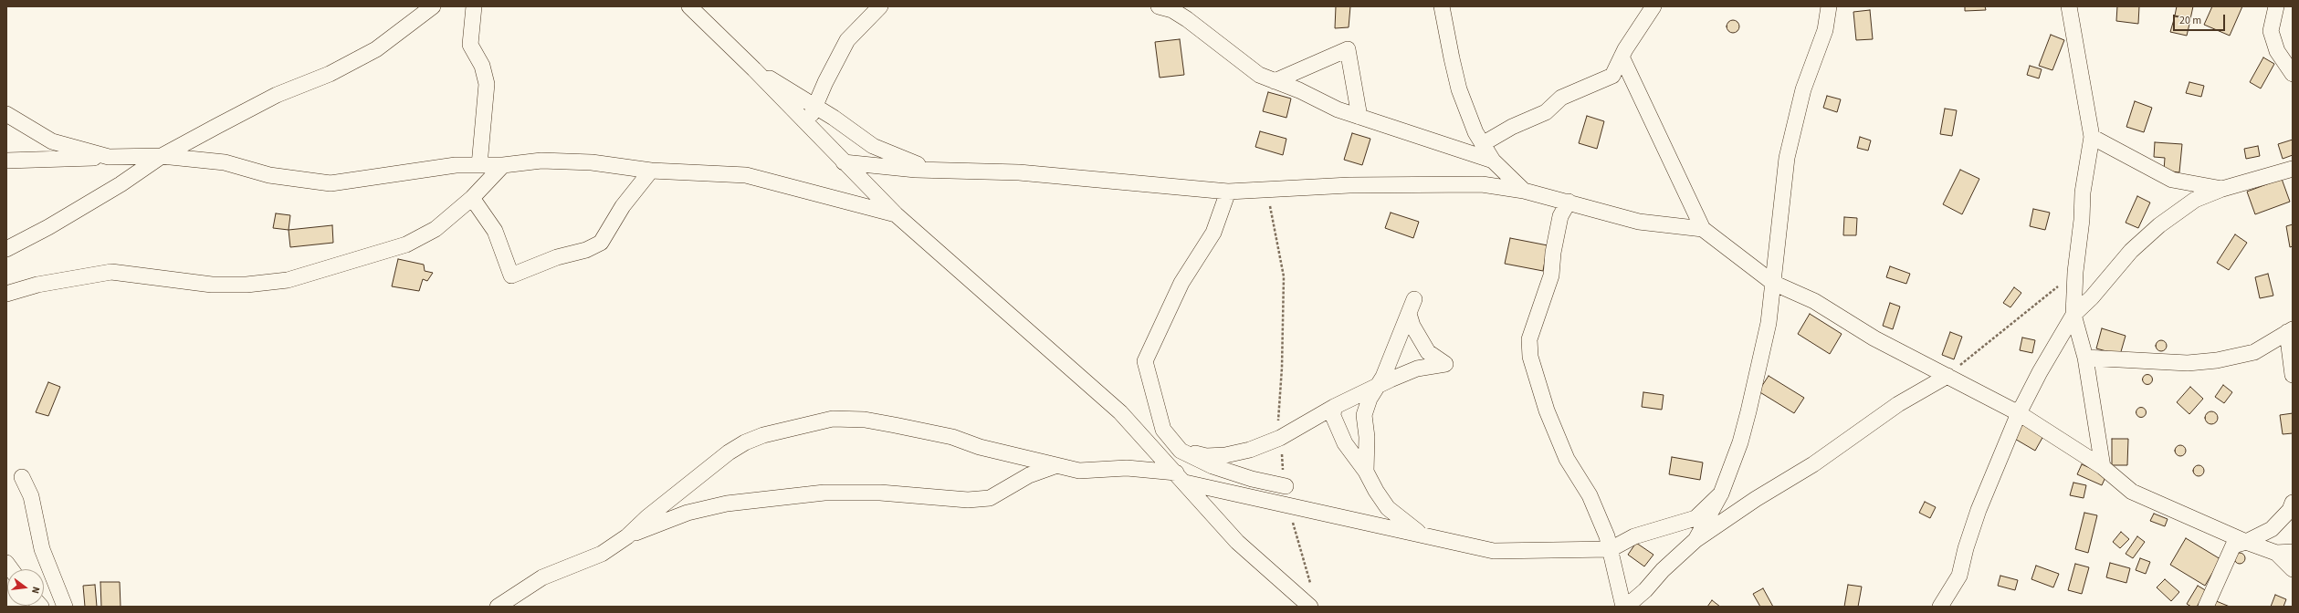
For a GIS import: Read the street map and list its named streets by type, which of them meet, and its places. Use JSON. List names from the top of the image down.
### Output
{
  "scale_bar": "20 m",
  "north": "right"
}
